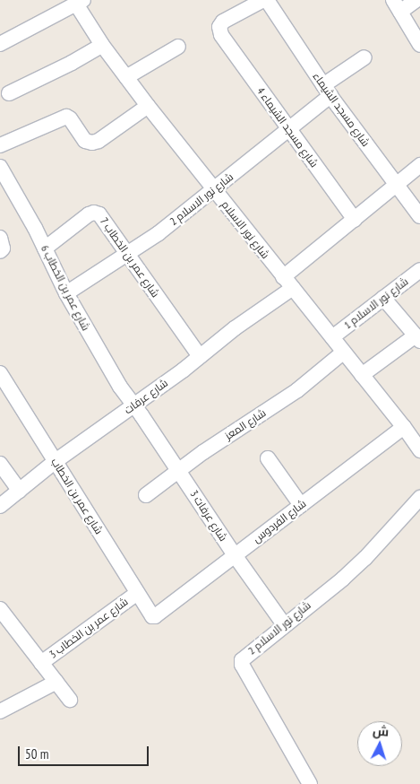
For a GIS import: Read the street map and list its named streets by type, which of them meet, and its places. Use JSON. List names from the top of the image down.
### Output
{
  "streets": {
    "street": [
      "شارع مسجد الشيماء",
      "شارع مسجد الشيماء 4",
      "شارع نور الاسلام 2",
      "شارع نور الاسلام",
      "شارع عمر بن الخطاب 7",
      "شارع عمر بن الخطاب 6",
      "شارع نور الاسلام 1",
      "شارع عرفات",
      "شارع المعز",
      "شارع عمر بن الخطاب",
      "شارع عرفات 3",
      "شارع الفردوس",
      "شارع عمر بن الخطاب 3"
    ]
  },
  "crossings": [
    ["شارع مسجد الشيماء", "شارع مسجد الشيماء 4"],
    ["شارع مسجد الشيماء", "شارع نور الاسلام 2"],
    ["شارع مسجد الشيماء", "شارع عرفات"],
    ["شارع مسجد الشيماء 4", "شارع نور الاسلام 2"],
    ["شارع مسجد الشيماء 4", "شارع عرفات"],
    ["شارع نور الاسلام 2", "شارع نور الاسلام"],
    ["شارع نور الاسلام 2", "شارع عمر بن الخطاب 7"],
    ["شارع نور الاسلام 2", "شارع عمر بن الخطاب 6"],
    ["شارع نور الاسلام 2", "شارع عرفات 3"],
    ["شارع نور الاسلام", "شارع نور الاسلام 1"],
    ["شارع نور الاسلام", "شارع عرفات"],
    ["شارع نور الاسلام", "شارع المعز"],
    ["شارع نور الاسلام", "شارع الفردوس"],
    ["شارع عمر بن الخطاب 7", "شارع عمر بن الخطاب 6"],
    ["شارع عمر بن الخطاب 7", "شارع عرفات"],
    ["شارع عمر بن الخطاب 6", "شارع عرفات"],
    ["شارع عمر بن الخطاب 6", "شارع عرفات 3"],
    ["شارع عرفات", "شارع عمر بن الخطاب"],
    ["شارع عرفات", "شارع عرفات 3"],
    ["شارع المعز", "شارع عرفات 3"],
    ["شارع عمر بن الخطاب", "شارع الفردوس"],
    ["شارع عمر بن الخطاب", "شارع عمر بن الخطاب 3"],
    ["شارع عرفات 3", "شارع الفردوس"]
  ],
  "scale_bar": "50 m",
  "north": "top"
}
